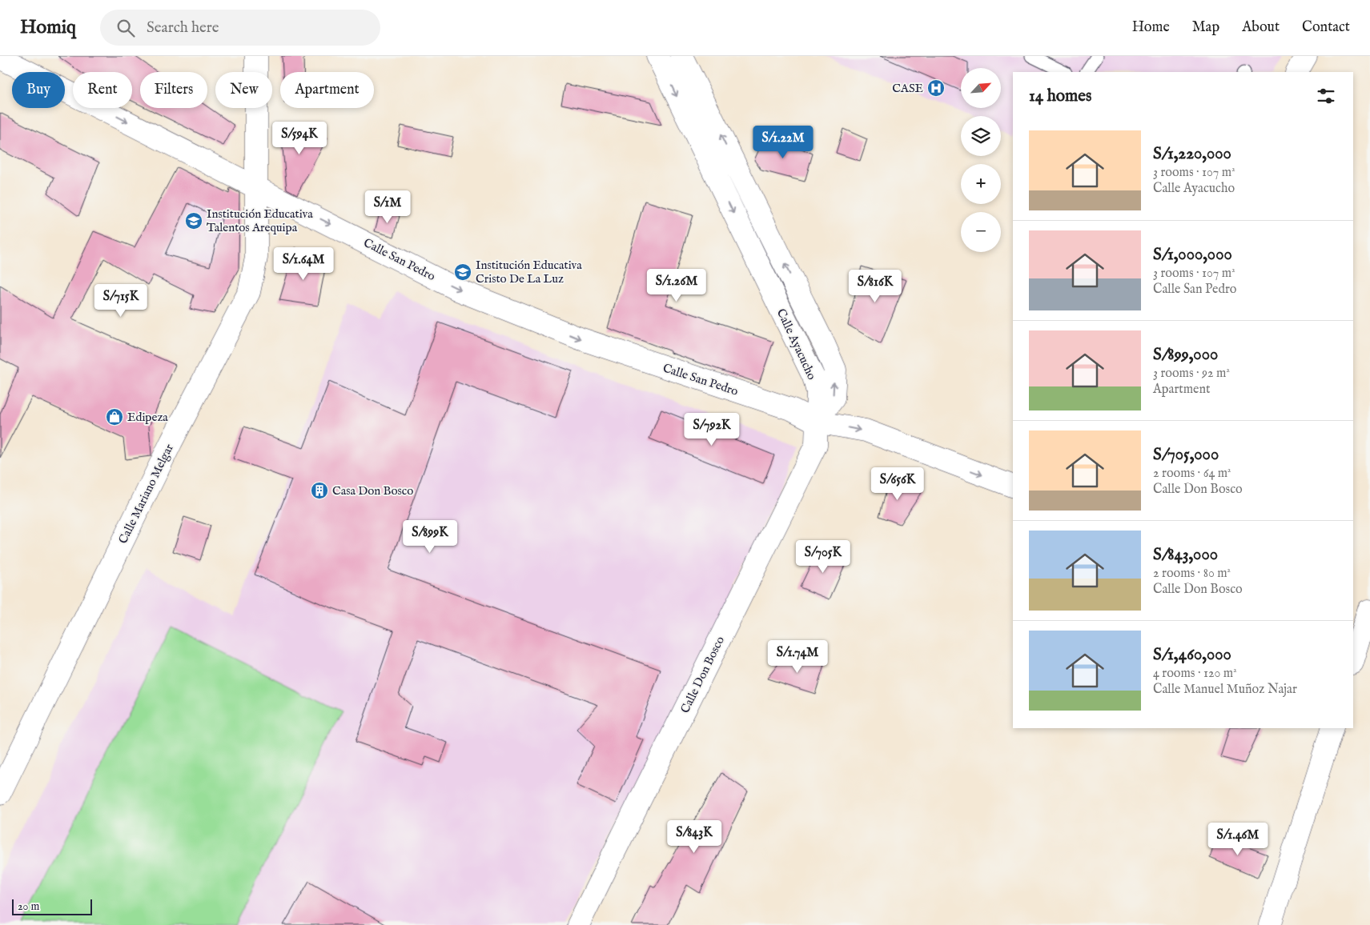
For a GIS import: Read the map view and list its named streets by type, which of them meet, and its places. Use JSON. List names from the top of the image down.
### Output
{
  "streets": {
    "street": [
      "Calle San Pedro",
      "Calle Ayacucho",
      "Calle Mariano Melgar",
      "Calle Don Bosco"
    ]
  },
  "crossings": [
    ["Calle San Pedro", "Calle Ayacucho"],
    ["Calle San Pedro", "Calle Mariano Melgar"],
    ["Calle San Pedro", "Calle Don Bosco"],
    ["Calle Ayacucho", "Calle Don Bosco"]
  ],
  "one_way": ["Calle San Pedro"],
  "places": {
    "hospital": ["CASE"],
    "school or university": ["Institución Educativa Talentos Arequipa", "Institución Educativa Cristo De La Luz"],
    "shop": ["Edipeza"],
    "building": ["Casa Don Bosco"]
  },
  "scale_bar": "20 m",
  "north": "top right",
  "page": {
    "header": "Homiq",
    "search": "Search here",
    "nav": [
      "Home",
      "Map",
      "About",
      "Contact"
    ],
    "map_buttons": ["+", "−"],
    "chip": [
      "Buy",
      "Rent",
      "Filters",
      "New",
      "Apartment"
    ],
    "heading": "14 homes",
    "list": [
      {
        "name": "S/1,220,000",
        "note": "3 rooms · 107 m² · Calle Ayacucho"
      },
      {
        "name": "S/1,000,000",
        "note": "3 rooms · 107 m² · Calle San Pedro"
      },
      {
        "name": "S/899,000",
        "note": "3 rooms · 92 m² · Apartment"
      },
      {
        "name": "S/705,000",
        "note": "2 rooms · 64 m² · Calle Don Bosco"
      },
      {
        "name": "S/843,000",
        "note": "2 rooms · 80 m² · Calle Don Bosco"
      },
      {
        "name": "S/1,460,000",
        "note": "4 rooms · 120 m² · Calle Manuel Muñoz Najar"
      }
    ],
    "price": [
      "S/594K",
      "S/1.22M",
      "S/1M",
      "S/1.64M",
      "S/1.26M",
      "S/816K",
      "S/715K",
      "S/792K",
      "S/656K",
      "S/899K",
      "S/705K",
      "S/1.74M",
      "S/843K",
      "S/1.46M"
    ],
    "scale": "20 m"
  }
}
